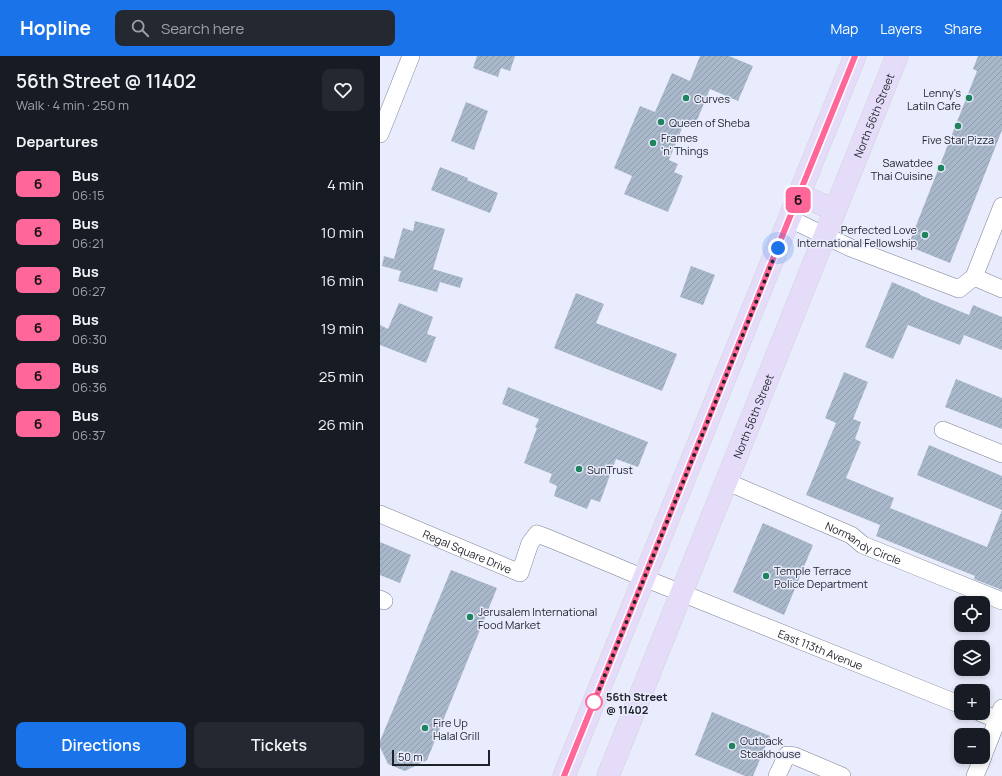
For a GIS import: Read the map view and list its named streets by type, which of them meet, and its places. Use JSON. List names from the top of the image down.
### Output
{
  "streets": {
    "main road": ["North 56th Street"],
    "street": ["Normandy Circle", "Regal Square Drive", "East 113th Avenue"]
  },
  "crossings": [
    ["North 56th Street", "Normandy Circle"],
    ["North 56th Street", "East 113th Avenue"],
    ["Regal Square Drive", "East 113th Avenue"]
  ],
  "places": [
    "Curves",
    "Lenny's Latiln Cafe",
    "Queen of Sheba",
    "Five Star Pizza",
    "Frames 'n' Things",
    "Sawatdee Thai Cuisine",
    "Perfected Love International Fellowship",
    "SunTrust",
    "Temple Terrace Police Department",
    "Jerusalem International Food Market",
    "56th Street @ 11402",
    "Fire Up Halal Grill",
    "Outback Steakhouse"
  ],
  "lines": ["bus line 6"],
  "scale_bar": "50 m",
  "page": {
    "header": "Hopline",
    "search": "Search here",
    "nav": ["Map", "Layers", "Share"],
    "heading": [
      ["56th Street @ 11402", "Walk · 4 min · 250 m"],
      "Departures"
    ],
    "on_map": "6",
    "list": [
      {
        "mark": "6",
        "name": "Bus",
        "note": "06:15",
        "value": "4 min"
      },
      {
        "mark": "6",
        "name": "Bus",
        "note": "06:21",
        "value": "10 min"
      },
      {
        "mark": "6",
        "name": "Bus",
        "note": "06:27",
        "value": "16 min"
      },
      {
        "mark": "6",
        "name": "Bus",
        "note": "06:30",
        "value": "19 min"
      },
      {
        "mark": "6",
        "name": "Bus",
        "note": "06:36",
        "value": "25 min"
      },
      {
        "mark": "6",
        "name": "Bus",
        "note": "06:37",
        "value": "26 min"
      }
    ],
    "map_buttons": ["+", "−"],
    "buttons": ["Directions", "Tickets"],
    "scale": "50 m"
  }
}
